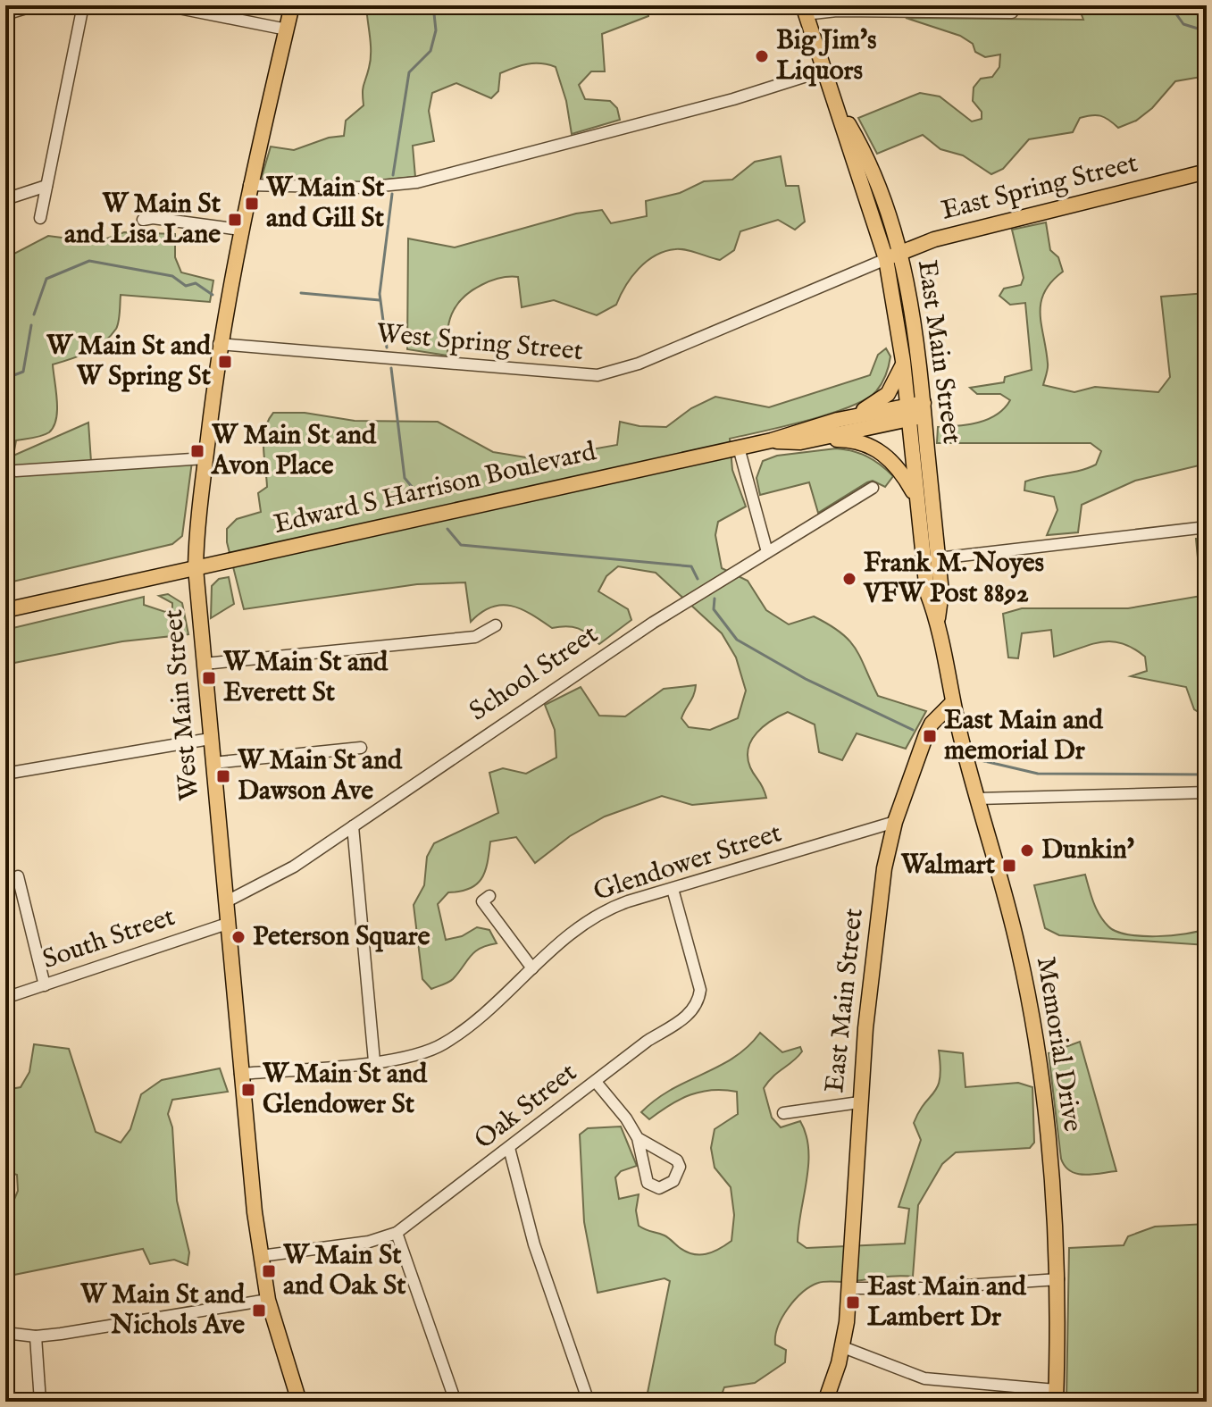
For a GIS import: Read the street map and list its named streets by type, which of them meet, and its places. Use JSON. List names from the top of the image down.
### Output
{
  "streets": {
    "main road": [
      "East Spring Street",
      "East Main Street",
      "Edward S Harrison Boulevard",
      "West Main Street",
      "Memorial Drive"
    ],
    "street": [
      "West Spring Street",
      "School Street",
      "Glendower Street",
      "South Street",
      "Oak Street"
    ]
  },
  "crossings": [
    ["East Spring Street", "West Spring Street"],
    ["East Spring Street", "East Main Street"],
    ["West Spring Street", "East Main Street"],
    ["West Spring Street", "West Main Street"],
    ["East Main Street", "Edward S Harrison Boulevard"],
    ["East Main Street", "Glendower Street"],
    ["East Main Street", "Memorial Drive"],
    ["Edward S Harrison Boulevard", "West Main Street"],
    ["School Street", "West Main Street"],
    ["West Main Street", "Glendower Street"],
    ["West Main Street", "South Street"],
    ["West Main Street", "Oak Street"],
    ["Glendower Street", "Oak Street"]
  ],
  "places": {
    "other": [
      "Big Jim's Liquors",
      "Frank M. Noyes VFW Post 8892",
      "Dunkin'",
      "Peterson Square"
    ],
    "transit": [
      "W Main St and Gill St",
      "W Main St and Lisa Lane",
      "W Main St and W Spring St",
      "W Main St and Avon Place",
      "W Main St and Everett St",
      "East Main and memorial Dr",
      "W Main St and Dawson Ave",
      "Walmart",
      "W Main St and Glendower St",
      "W Main St and Oak St",
      "East Main and Lambert Dr",
      "W Main St and Nichols Ave"
    ]
  }
}
